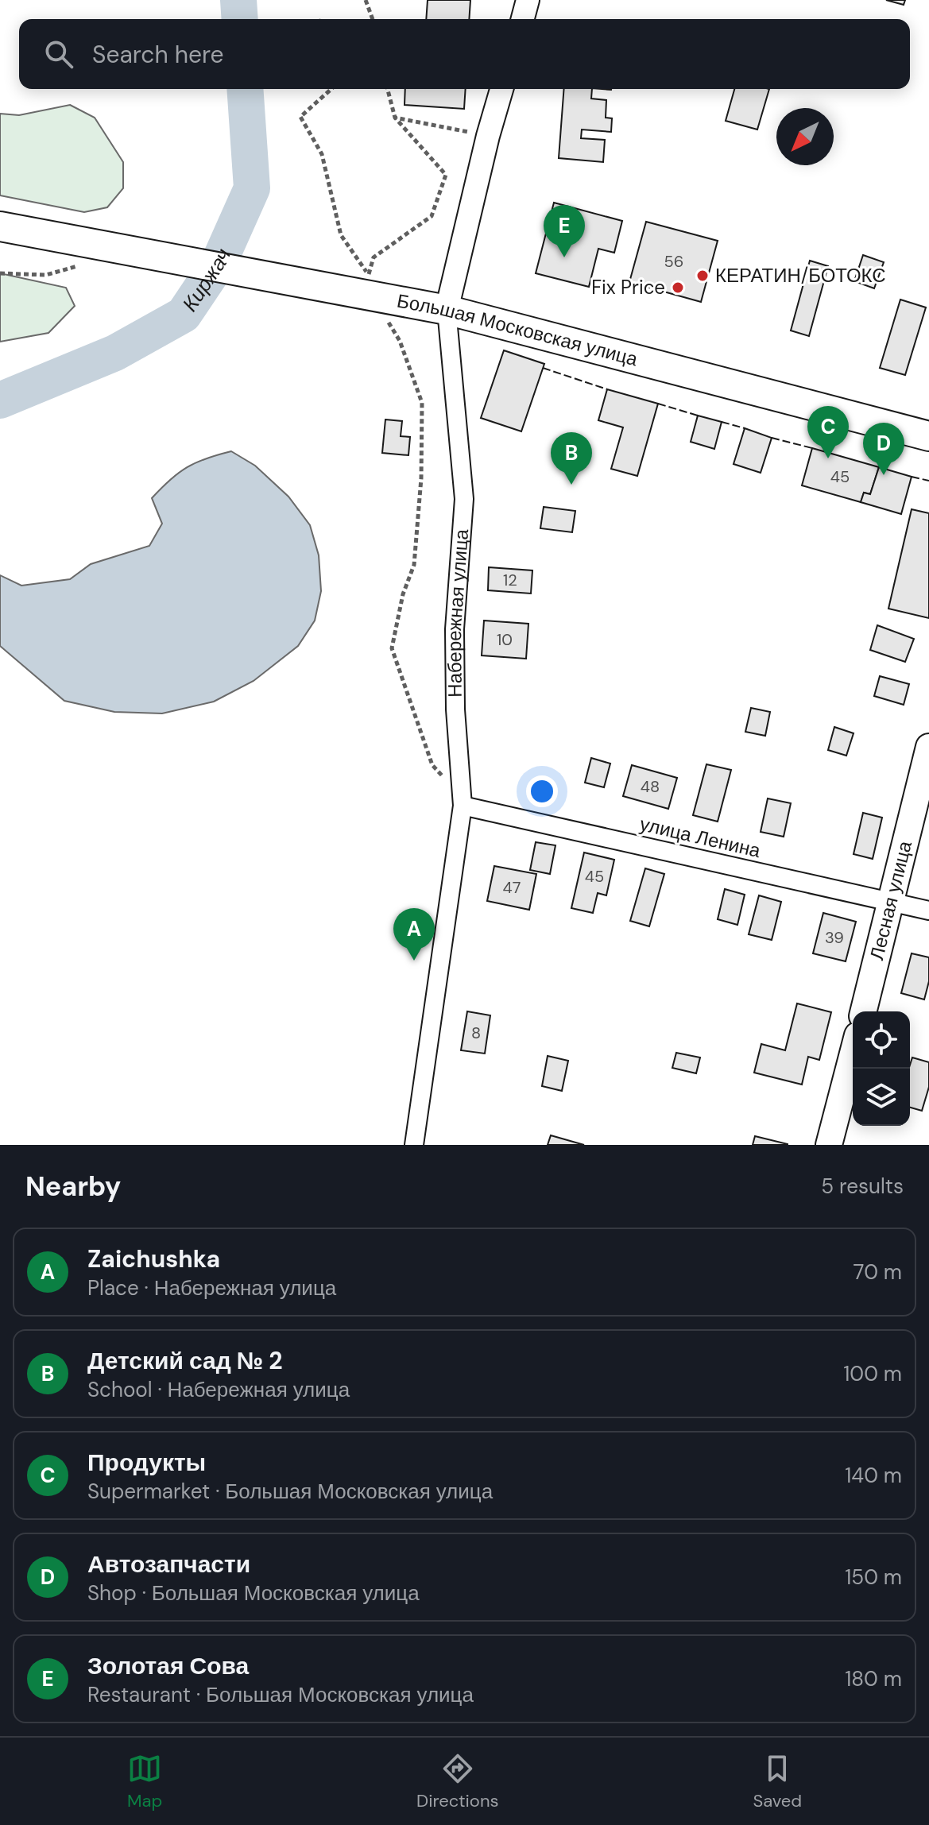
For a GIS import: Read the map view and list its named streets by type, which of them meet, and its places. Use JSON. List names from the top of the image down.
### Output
{
  "streets": {
    "main road": ["Большая Московская улица", "Лесная улица"],
    "street": ["Набережная улица", "улица Ленина"]
  },
  "crossings": [
    ["Большая Московская улица", "Набережная улица"],
    ["Набережная улица", "улица Ленина"],
    ["улица Ленина", "Лесная улица"]
  ],
  "water": ["Киржач"],
  "places": ["КЕРАТИН/БОТОКС", "Fix Price"],
  "house_numbers": [
    "56",
    "45",
    "12",
    "10",
    "48",
    "45",
    "47",
    "39",
    "8"
  ],
  "north": "bottom left",
  "page": {
    "search": "Search here",
    "pins": [
      "E",
      "C",
      "D",
      "B",
      "A"
    ],
    "heading": ["Nearby", "5 results"],
    "list": [
      {
        "mark": "A",
        "name": "Zaichushka",
        "note": "Place · Набережная улица",
        "value": "70 m"
      },
      {
        "mark": "B",
        "name": "Детский сад № 2",
        "note": "School · Набережная улица",
        "value": "100 m"
      },
      {
        "mark": "C",
        "name": "Продукты",
        "note": "Supermarket · Большая Московская улица",
        "value": "140 m"
      },
      {
        "mark": "D",
        "name": "Автозапчасти",
        "note": "Shop · Большая Московская улица",
        "value": "150 m"
      },
      {
        "mark": "E",
        "name": "Золотая Сова",
        "note": "Restaurant · Большая Московская улица",
        "value": "180 m"
      }
    ],
    "nav": ["Map", "Directions", "Saved"]
  }
}
